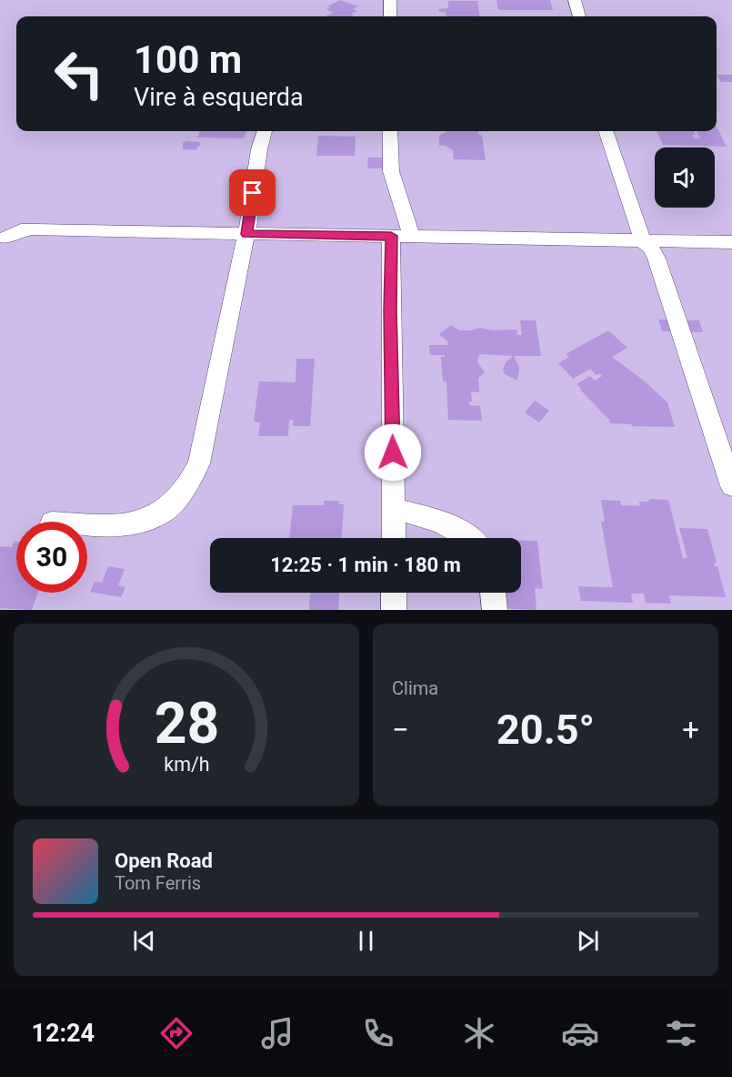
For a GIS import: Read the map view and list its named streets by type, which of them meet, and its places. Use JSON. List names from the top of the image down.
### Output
{
  "page": {
    "turn": ["100 m", "Vire à esquerda"],
    "limit": "30",
    "trip": "12:25 · 1 min · 180 m",
    "tile": "Clima",
    "heat": ["−", "20.5°", "+"],
    "song": ["Open Road", "Tom Ferris"],
    "tabs": "12:24",
    "gauge": ["28", "km/h"]
  }
}
